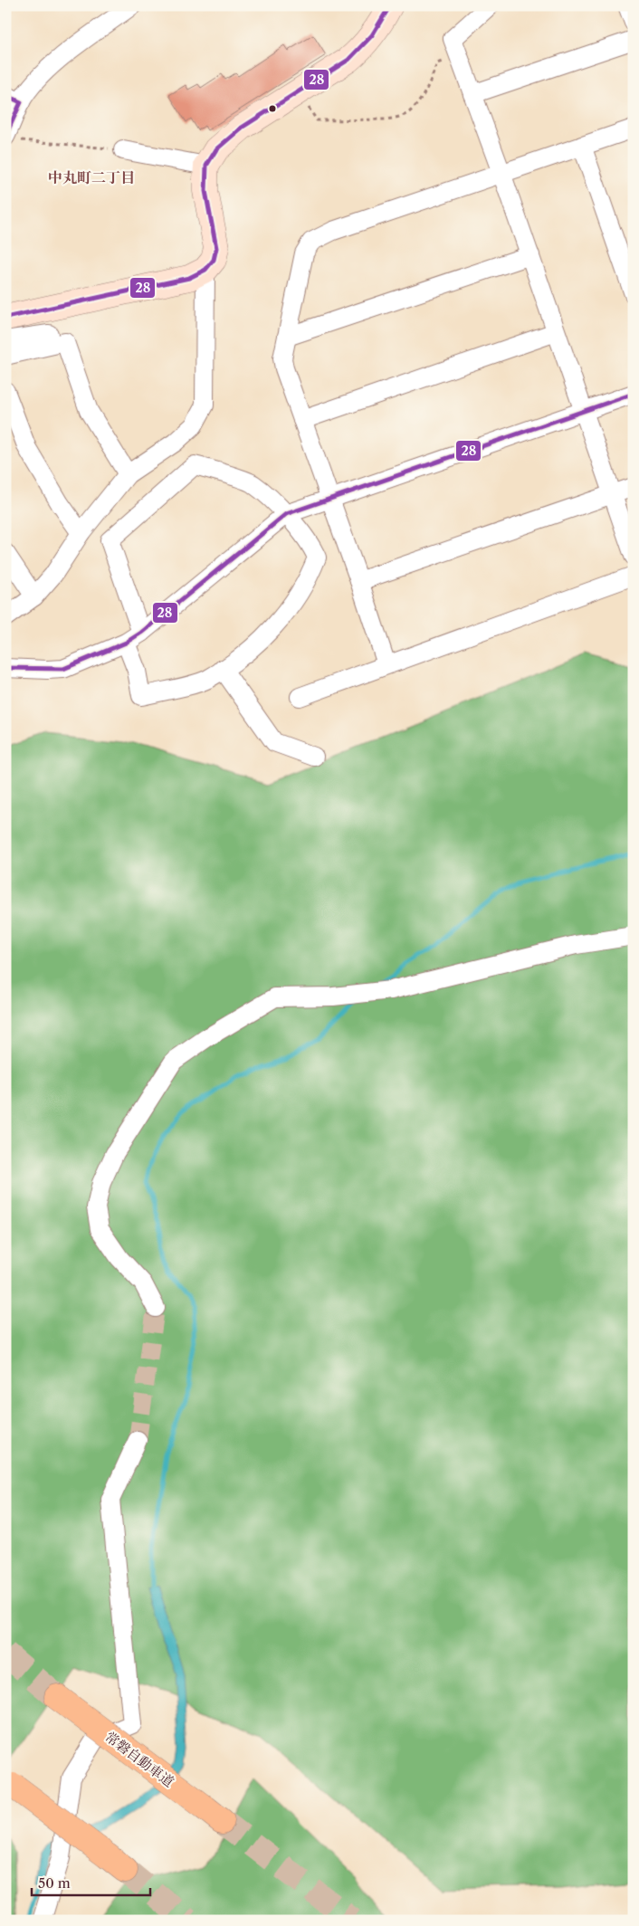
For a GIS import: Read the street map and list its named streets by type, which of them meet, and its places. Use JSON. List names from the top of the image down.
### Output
{
  "streets": {
    "highway": ["常磐自動車道"]
  },
  "districts": ["中丸町二丁目"],
  "lines": ["transit line 28"],
  "scale_bar": "50 m"
}
